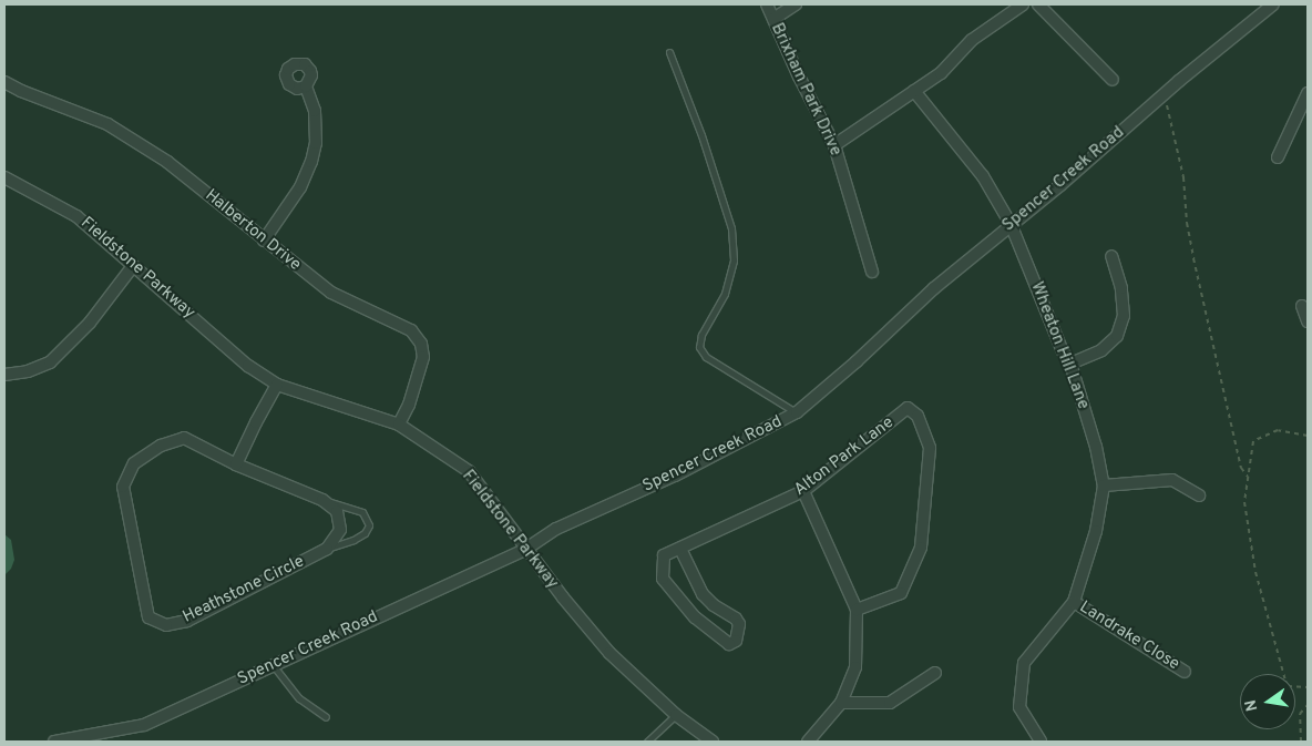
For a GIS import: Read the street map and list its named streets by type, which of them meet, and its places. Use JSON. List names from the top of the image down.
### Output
{
  "streets": {
    "street": [
      "Brixham Park Drive",
      "Spencer Creek Road",
      "Halberton Drive",
      "Fieldstone Parkway",
      "Wheaton Hill Lane",
      "Alton Park Lane",
      "Heathstone Circle",
      "Landrake Close"
    ]
  },
  "crossings": [
    ["Spencer Creek Road", "Fieldstone Parkway"],
    ["Spencer Creek Road", "Wheaton Hill Lane"],
    ["Halberton Drive", "Fieldstone Parkway"],
    ["Wheaton Hill Lane", "Landrake Close"]
  ],
  "north": "left"
}
